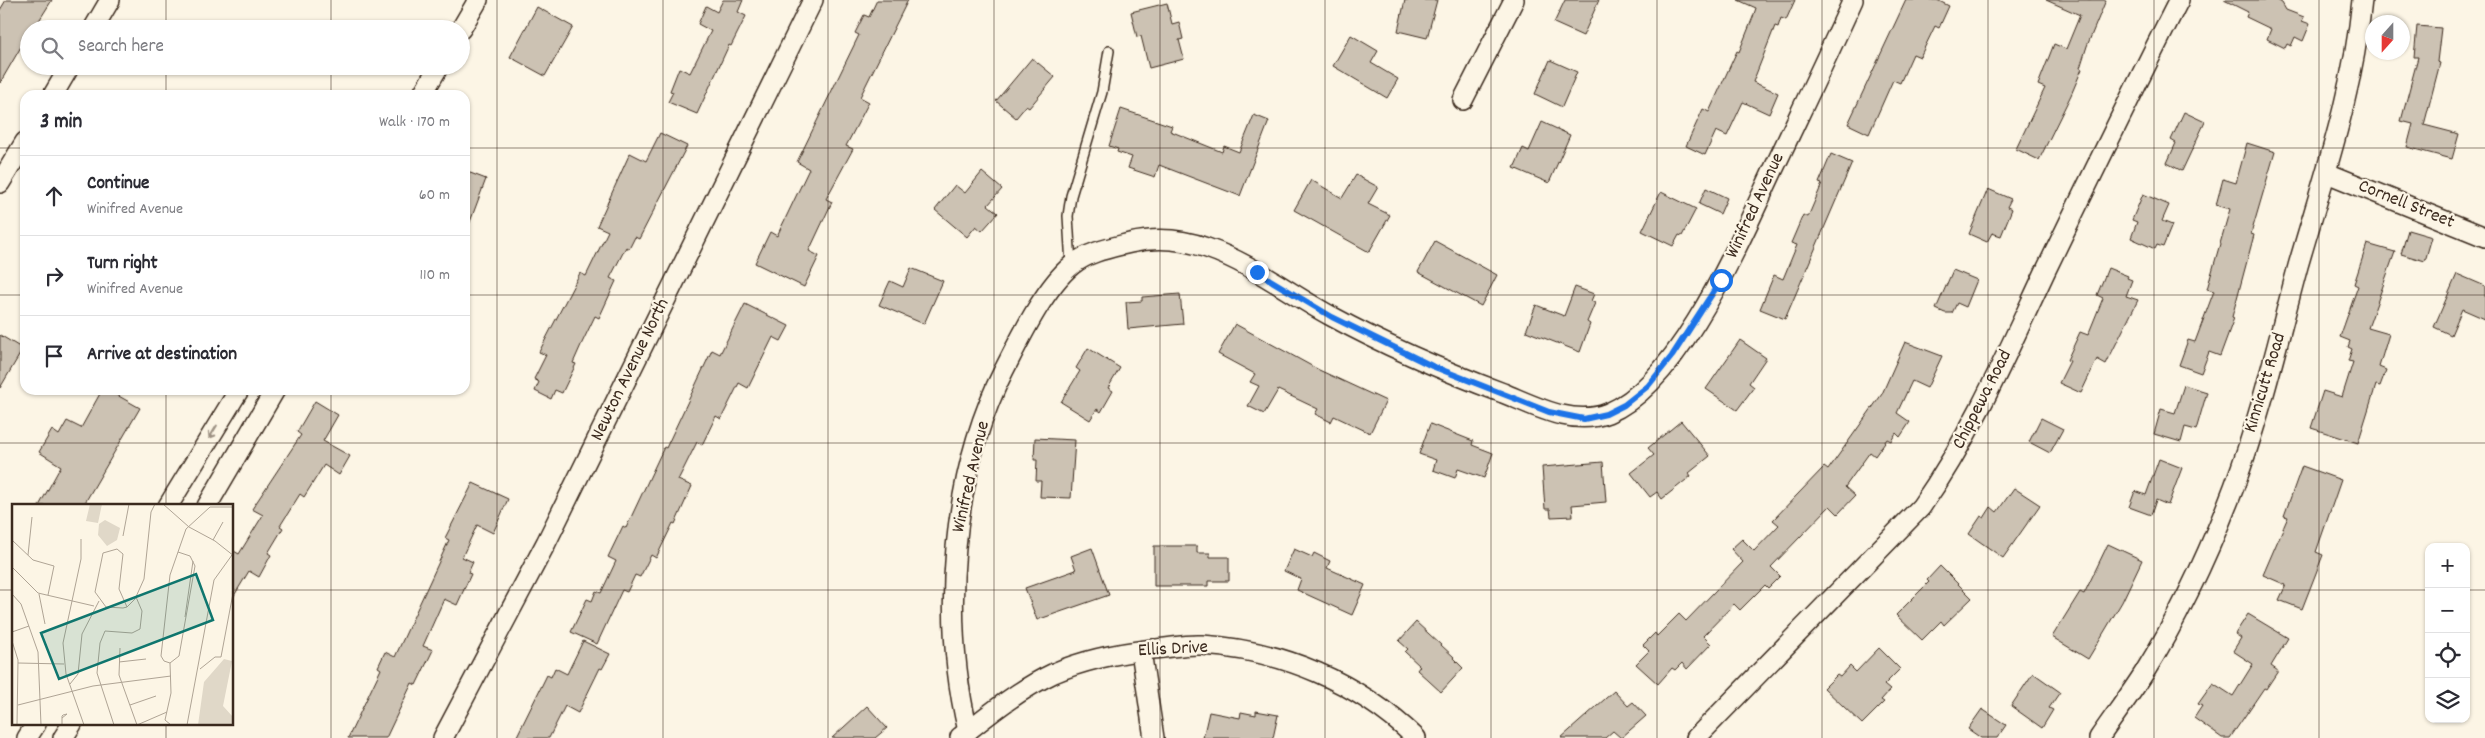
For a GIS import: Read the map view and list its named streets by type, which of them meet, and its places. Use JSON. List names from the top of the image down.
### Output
{
  "streets": {
    "street": [
      "Cornell Street",
      "Winifred Avenue",
      "Newton Avenue North",
      "Kinnicutt Road",
      "Chippewa Road",
      "Ellis Drive"
    ]
  },
  "crossings": [
    ["Cornell Street", "Kinnicutt Road"],
    ["Winifred Avenue", "Ellis Drive"]
  ],
  "north": "bottom",
  "page": {
    "search": "Search here",
    "heading": ["3 min", "Walk · 170 m"],
    "list": [
      ["Continue", "Winifred Avenue", "60 m"],
      ["Turn right", "Winifred Avenue", "110 m"],
      "Arrive at destination"
    ],
    "map_buttons": ["+", "−"]
  }
}
